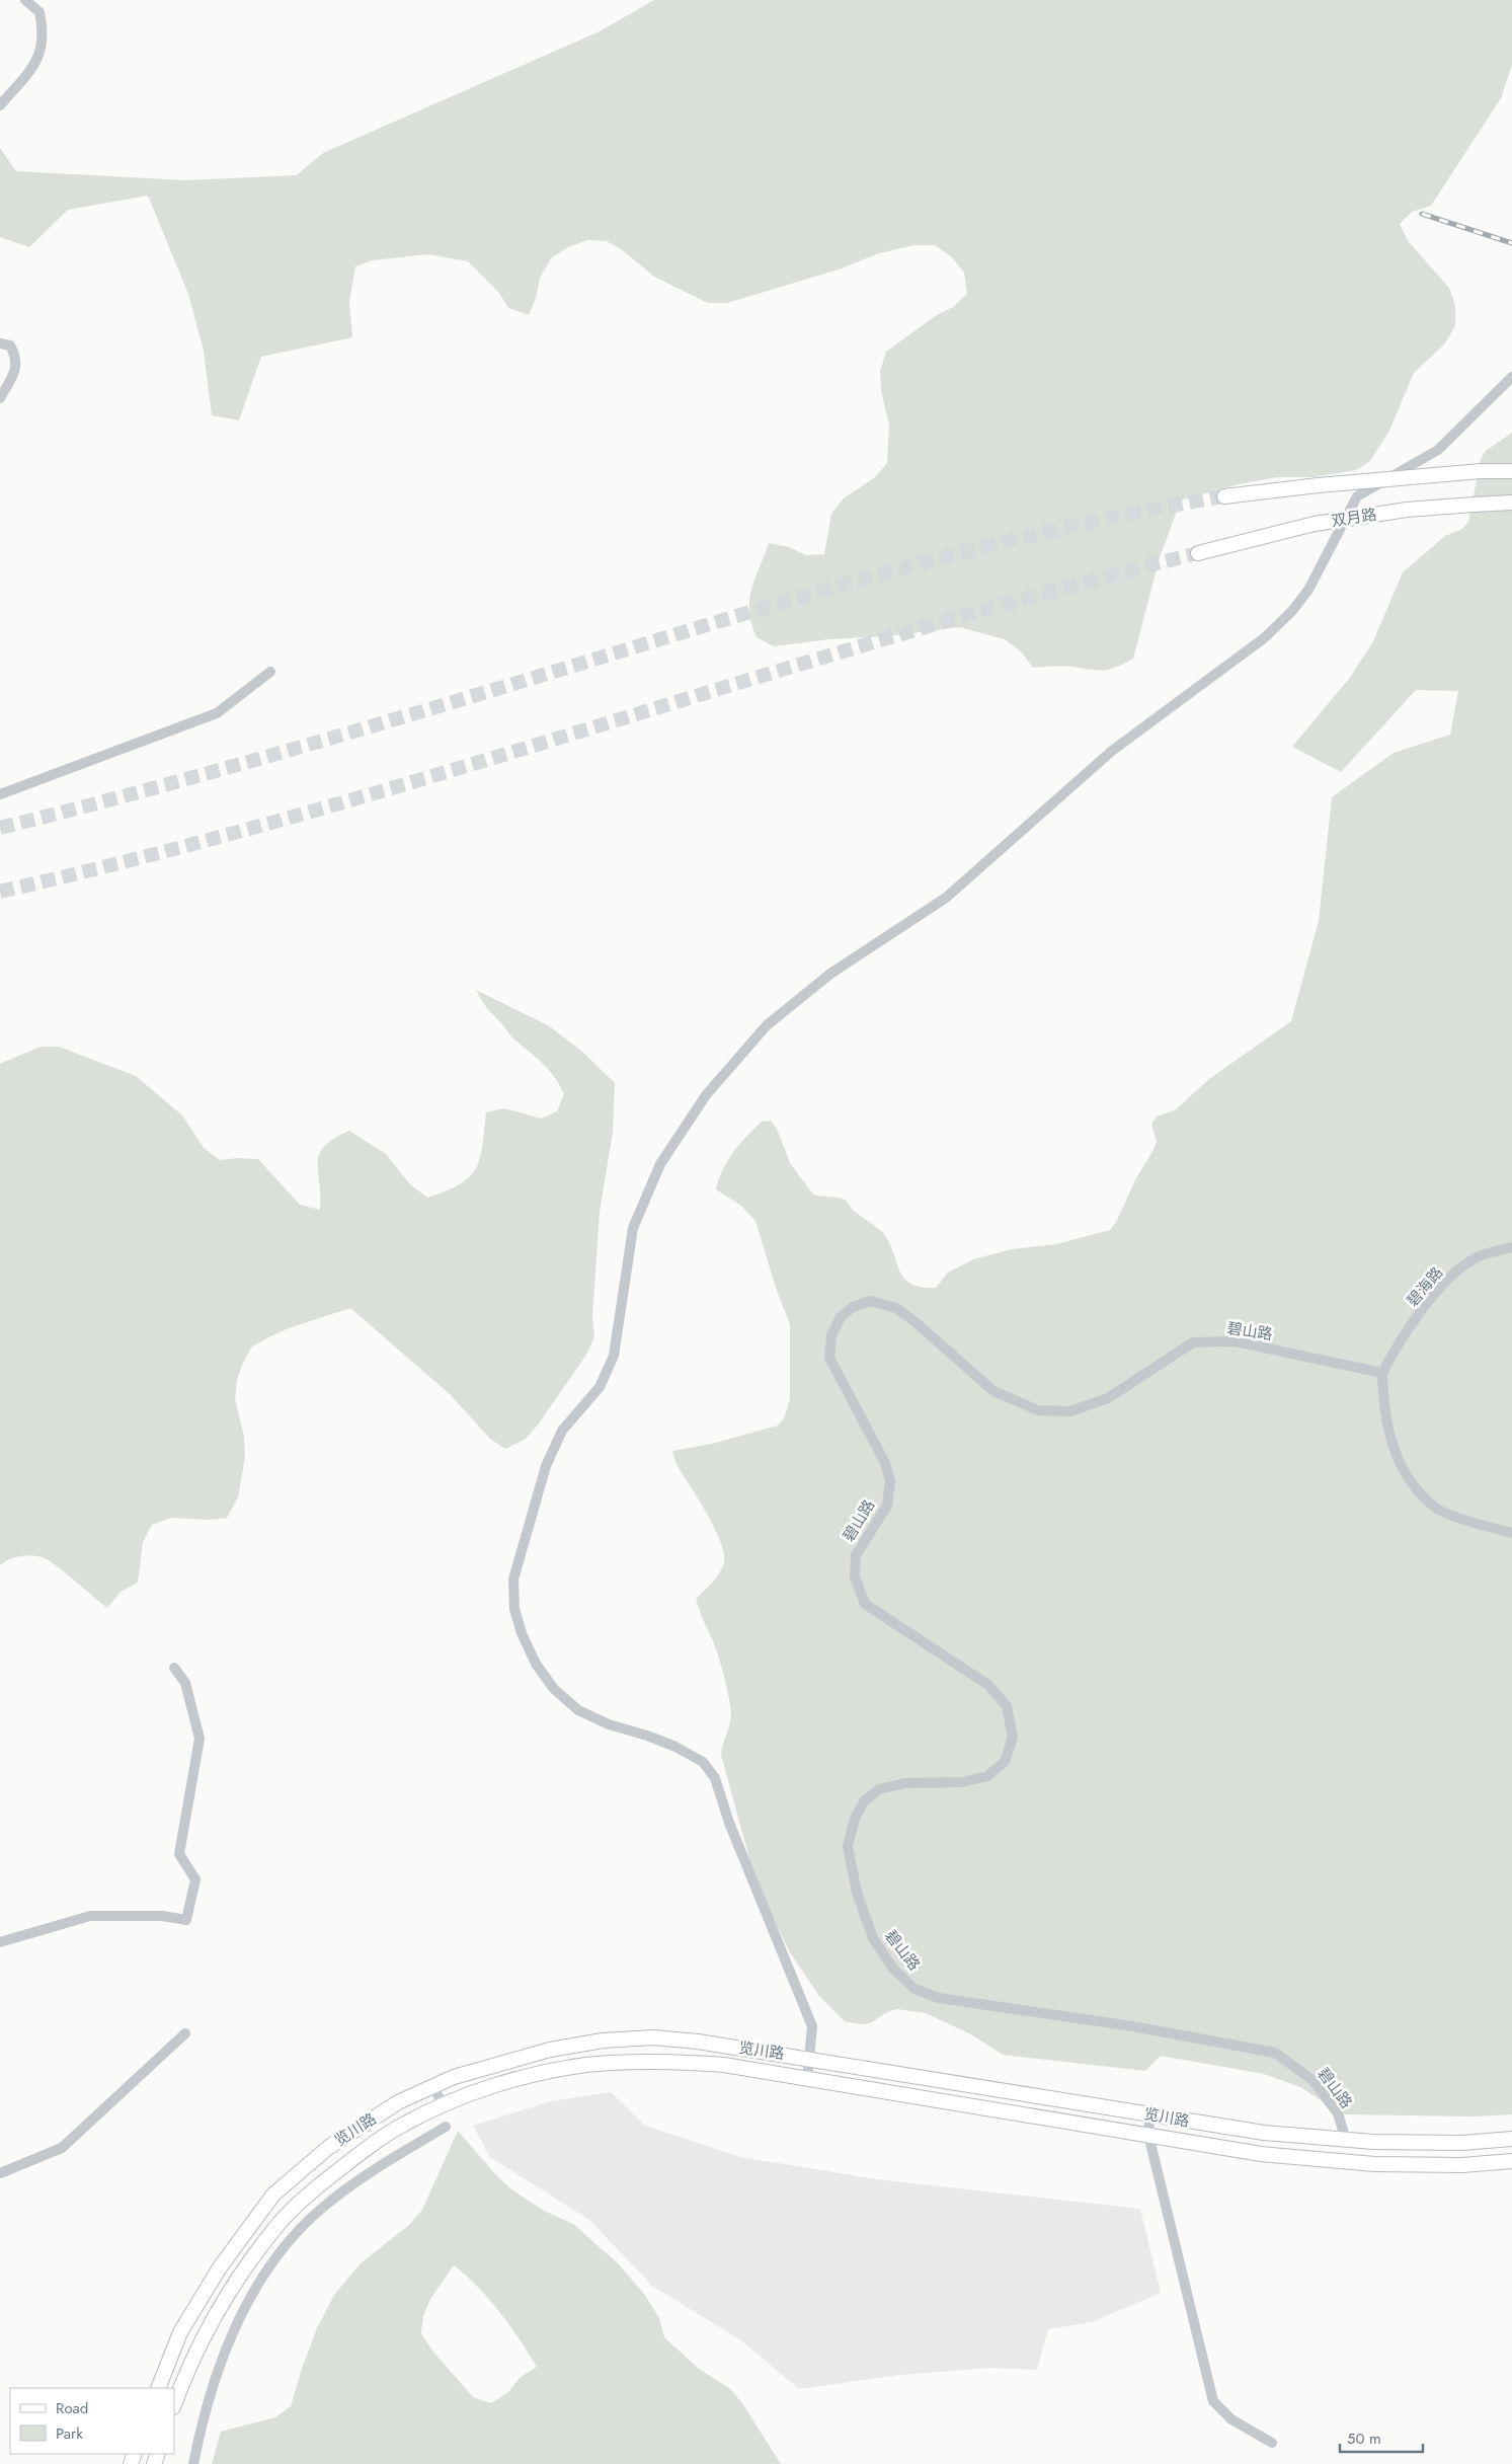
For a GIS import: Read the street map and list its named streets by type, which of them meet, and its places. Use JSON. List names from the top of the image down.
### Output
{
  "streets": {
    "street": [
      "双月路",
      "碧海路",
      "碧山路",
      "览川路"
    ]
  },
  "crossings": [
    ["碧海路", "碧山路"],
    ["碧山路", "览川路"]
  ],
  "legend": ["Road", "Park"],
  "scale_bar": "50 m"
}
